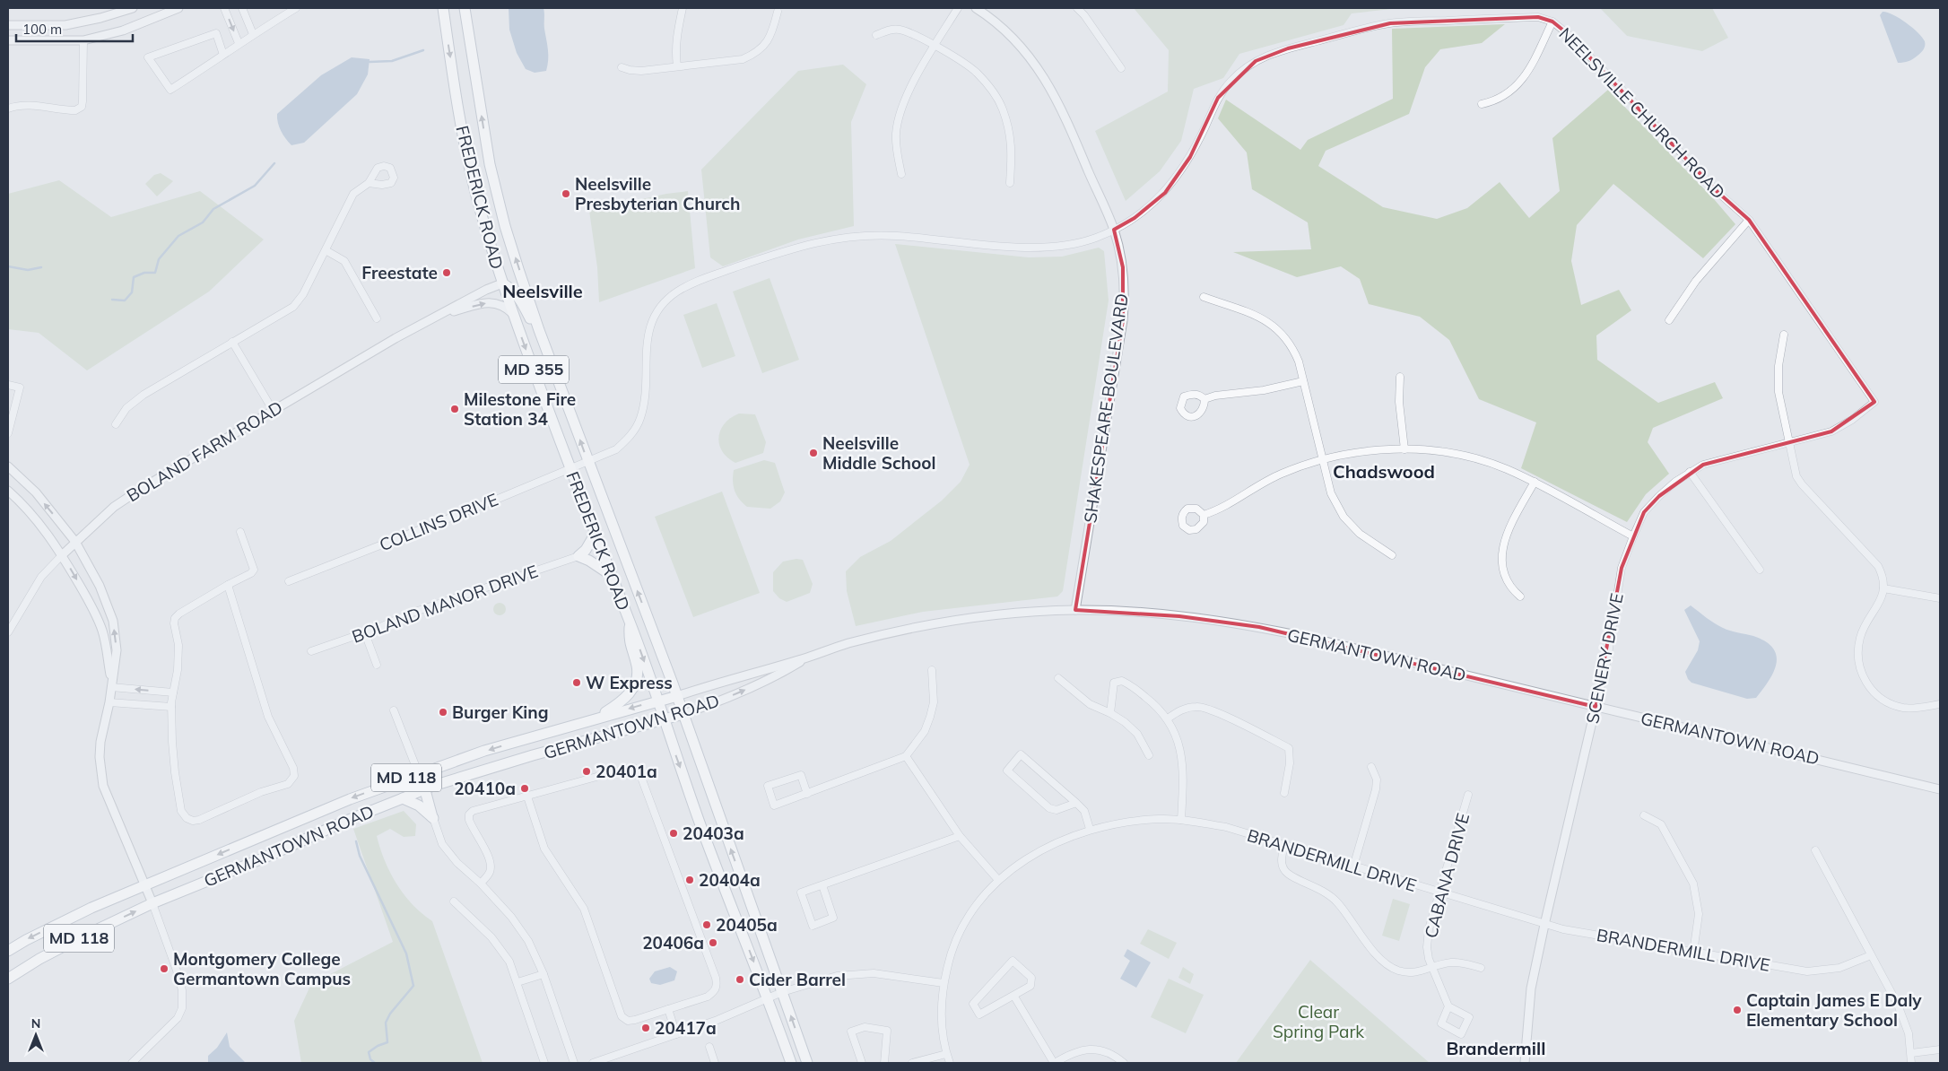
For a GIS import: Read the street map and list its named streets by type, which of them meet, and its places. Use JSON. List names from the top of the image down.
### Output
{
  "streets": {
    "main road": [
      "FREDERICK ROAD",
      "MD 355",
      "GERMANTOWN ROAD",
      "MD 118"
    ],
    "street": [
      "NEELSVILLE CHURCH ROAD",
      "SHAKESPEARE BOULEVARD",
      "BOLAND FARM ROAD",
      "COLLINS DRIVE",
      "BOLAND MANOR DRIVE",
      "SCENERY DRIVE",
      "BRANDERMILL DRIVE",
      "CABANA DRIVE"
    ]
  },
  "crossings": [
    ["NEELSVILLE CHURCH ROAD", "FREDERICK ROAD"],
    ["NEELSVILLE CHURCH ROAD", "SHAKESPEARE BOULEVARD"],
    ["NEELSVILLE CHURCH ROAD", "COLLINS DRIVE"],
    ["NEELSVILLE CHURCH ROAD", "SCENERY DRIVE"],
    ["FREDERICK ROAD", "BOLAND FARM ROAD"],
    ["FREDERICK ROAD", "COLLINS DRIVE"],
    ["FREDERICK ROAD", "GERMANTOWN ROAD"],
    ["SHAKESPEARE BOULEVARD", "GERMANTOWN ROAD"],
    ["GERMANTOWN ROAD", "SCENERY DRIVE"],
    ["SCENERY DRIVE", "BRANDERMILL DRIVE"],
    ["BRANDERMILL DRIVE", "CABANA DRIVE"]
  ],
  "districts": ["Neelsville", "Chadswood", "Brandermill"],
  "parks": ["Clear Spring Park"],
  "places": [
    "Neelsville Presbyterian Church",
    "Freestate",
    "Milestone Fire Station 34",
    "Neelsville Middle School",
    "W Express",
    "Burger King",
    "20401a",
    "20410a",
    "20403a",
    "20404a",
    "20405a",
    "20406a",
    "Montgomery College Germantown Campus",
    "Cider Barrel",
    "Captain James E Daly Elementary School",
    "20417a"
  ],
  "scale_bar": "100 m",
  "north": "top"
}
